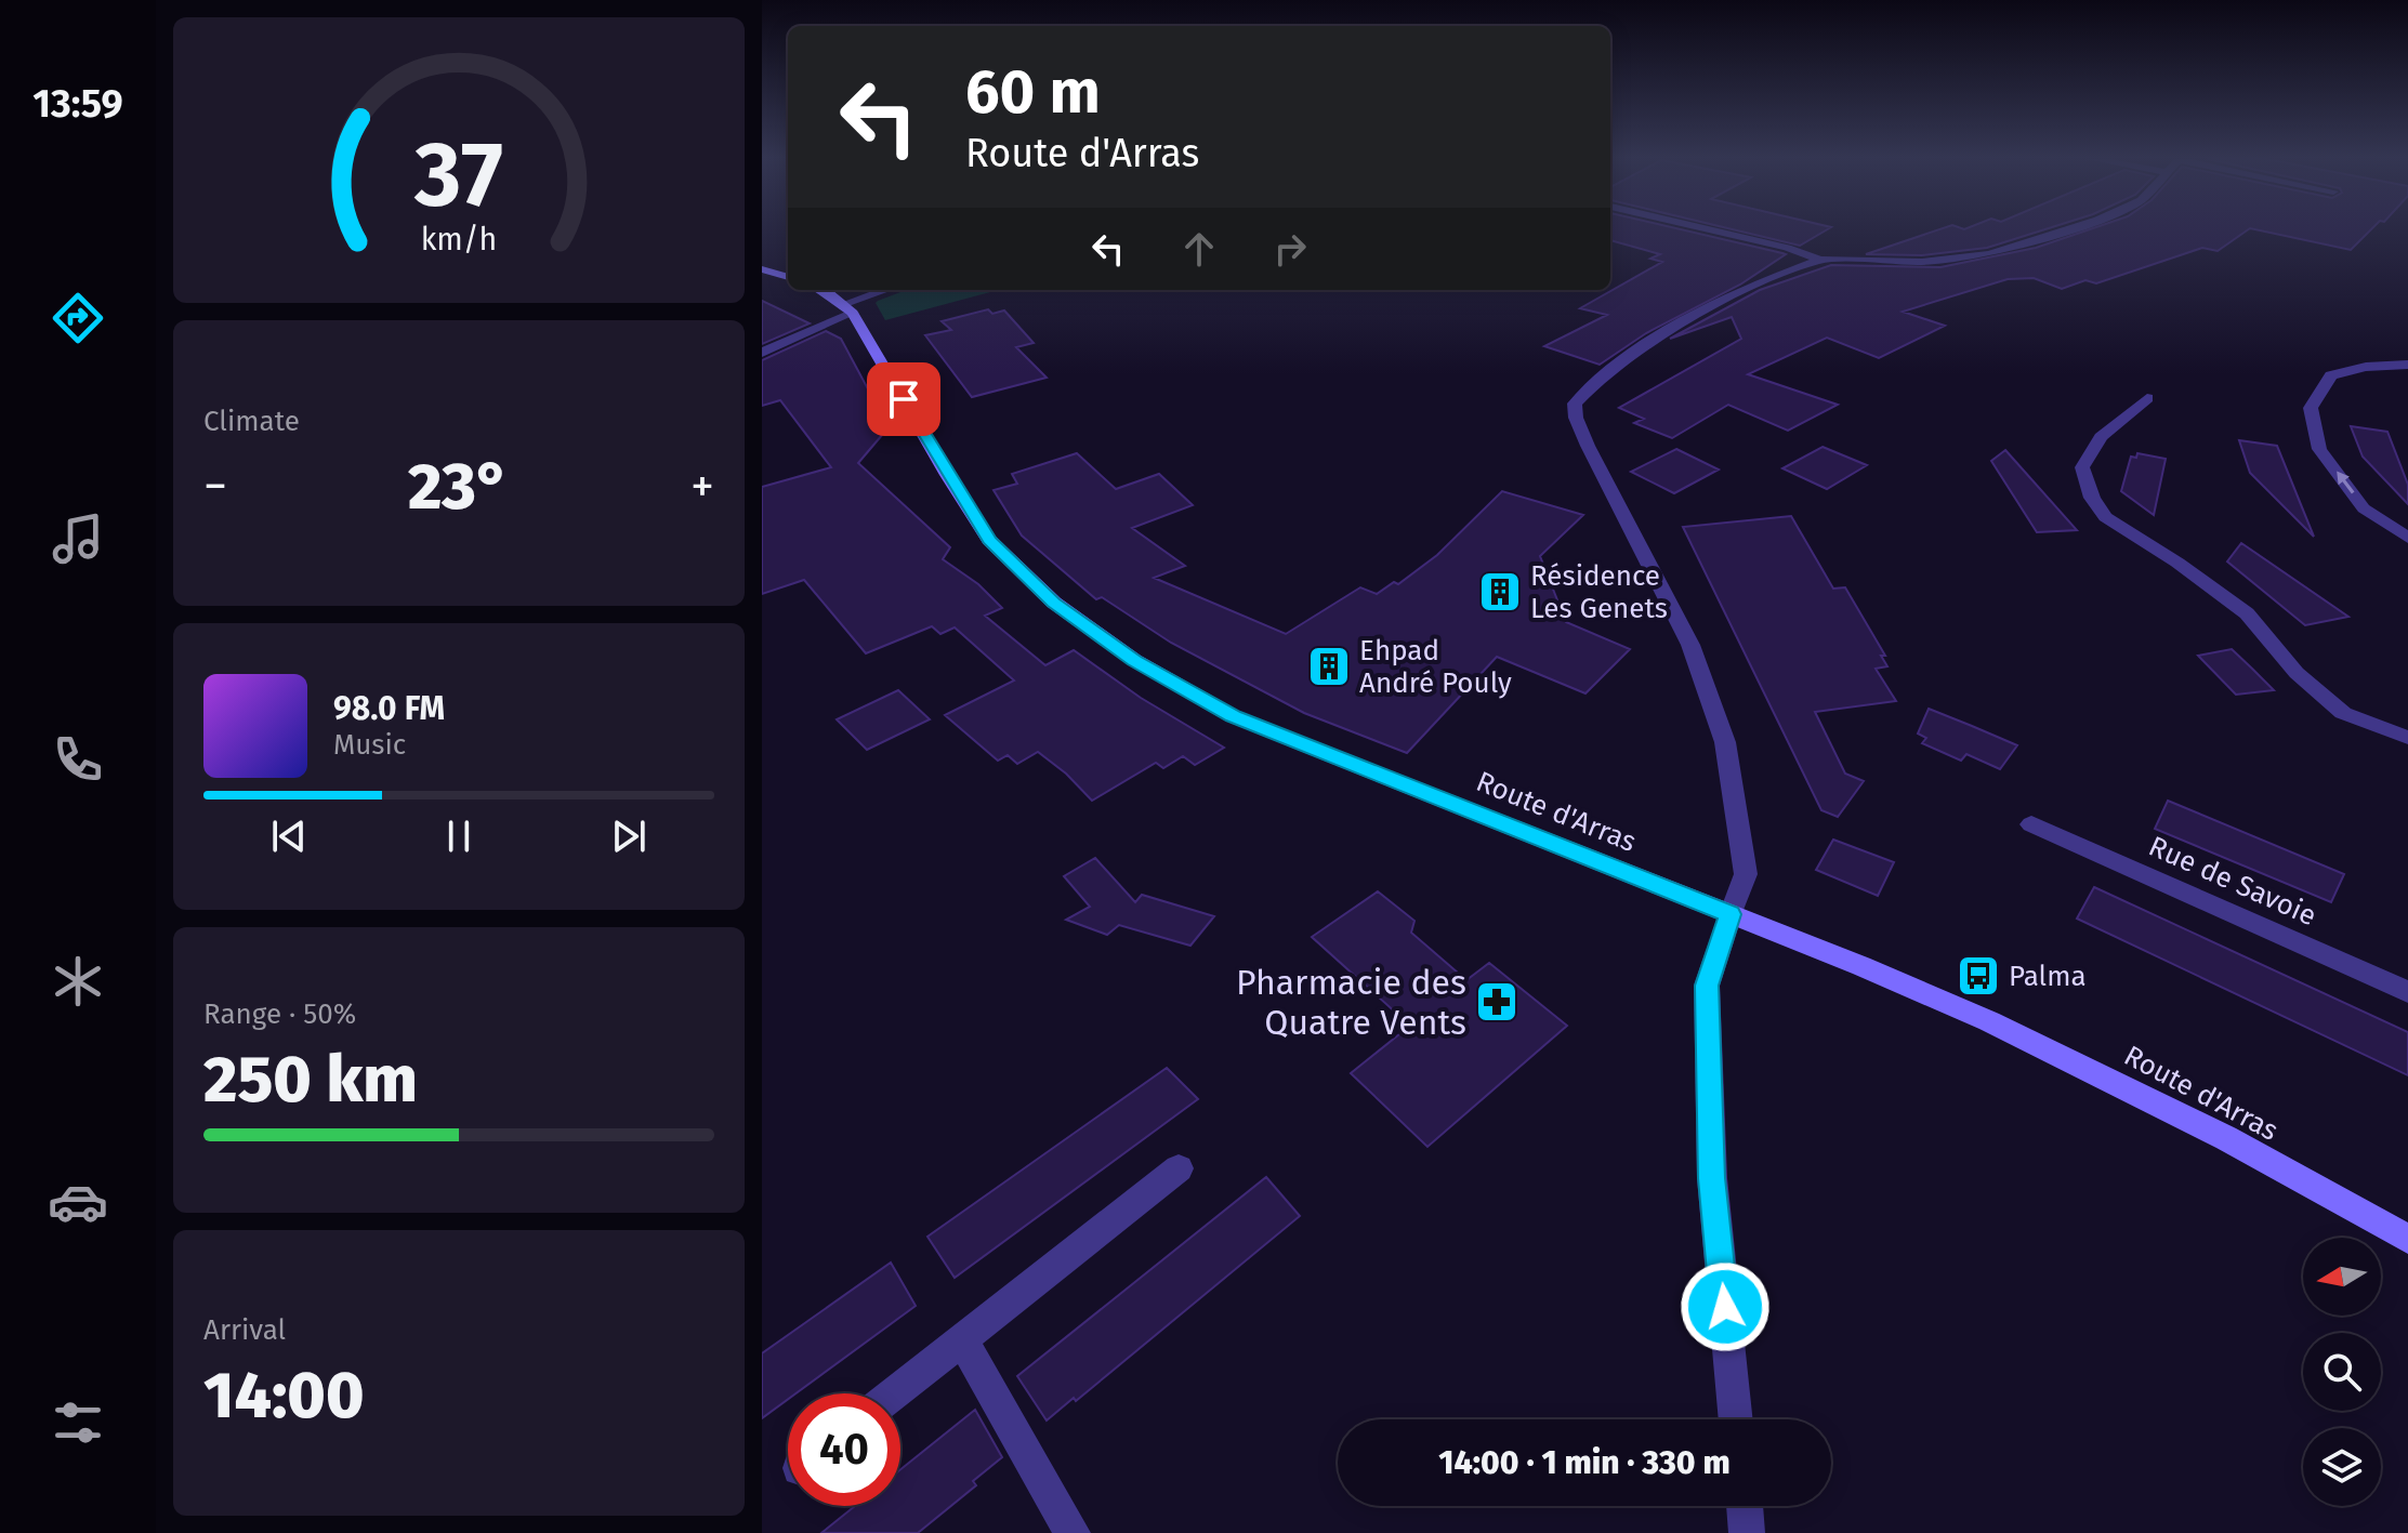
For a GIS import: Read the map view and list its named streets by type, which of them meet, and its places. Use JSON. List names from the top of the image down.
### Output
{
  "streets": {
    "main road": ["Route d'Arras"],
    "street": ["Rue de Savoie"]
  },
  "places": {
    "building": ["Résidence Les Genets", "Ehpad André Pouly"],
    "bus stop": ["Palma"],
    "pharmacy": ["Pharmacie des Quatre Vents"]
  },
  "north": "left",
  "page": {
    "tabs": "13:59",
    "turn": ["60 m", "Route d'Arras"],
    "tile": [
      "Climate",
      ["Range · 50%", "250 km"],
      ["Arrival", "14:00"]
    ],
    "heat": ["−", "23°", "+"],
    "song": ["98.0 FM", "Music"],
    "limit": "40",
    "trip": "14:00 · 1 min · 330 m",
    "gauge": ["37", "km/h"]
  }
}
